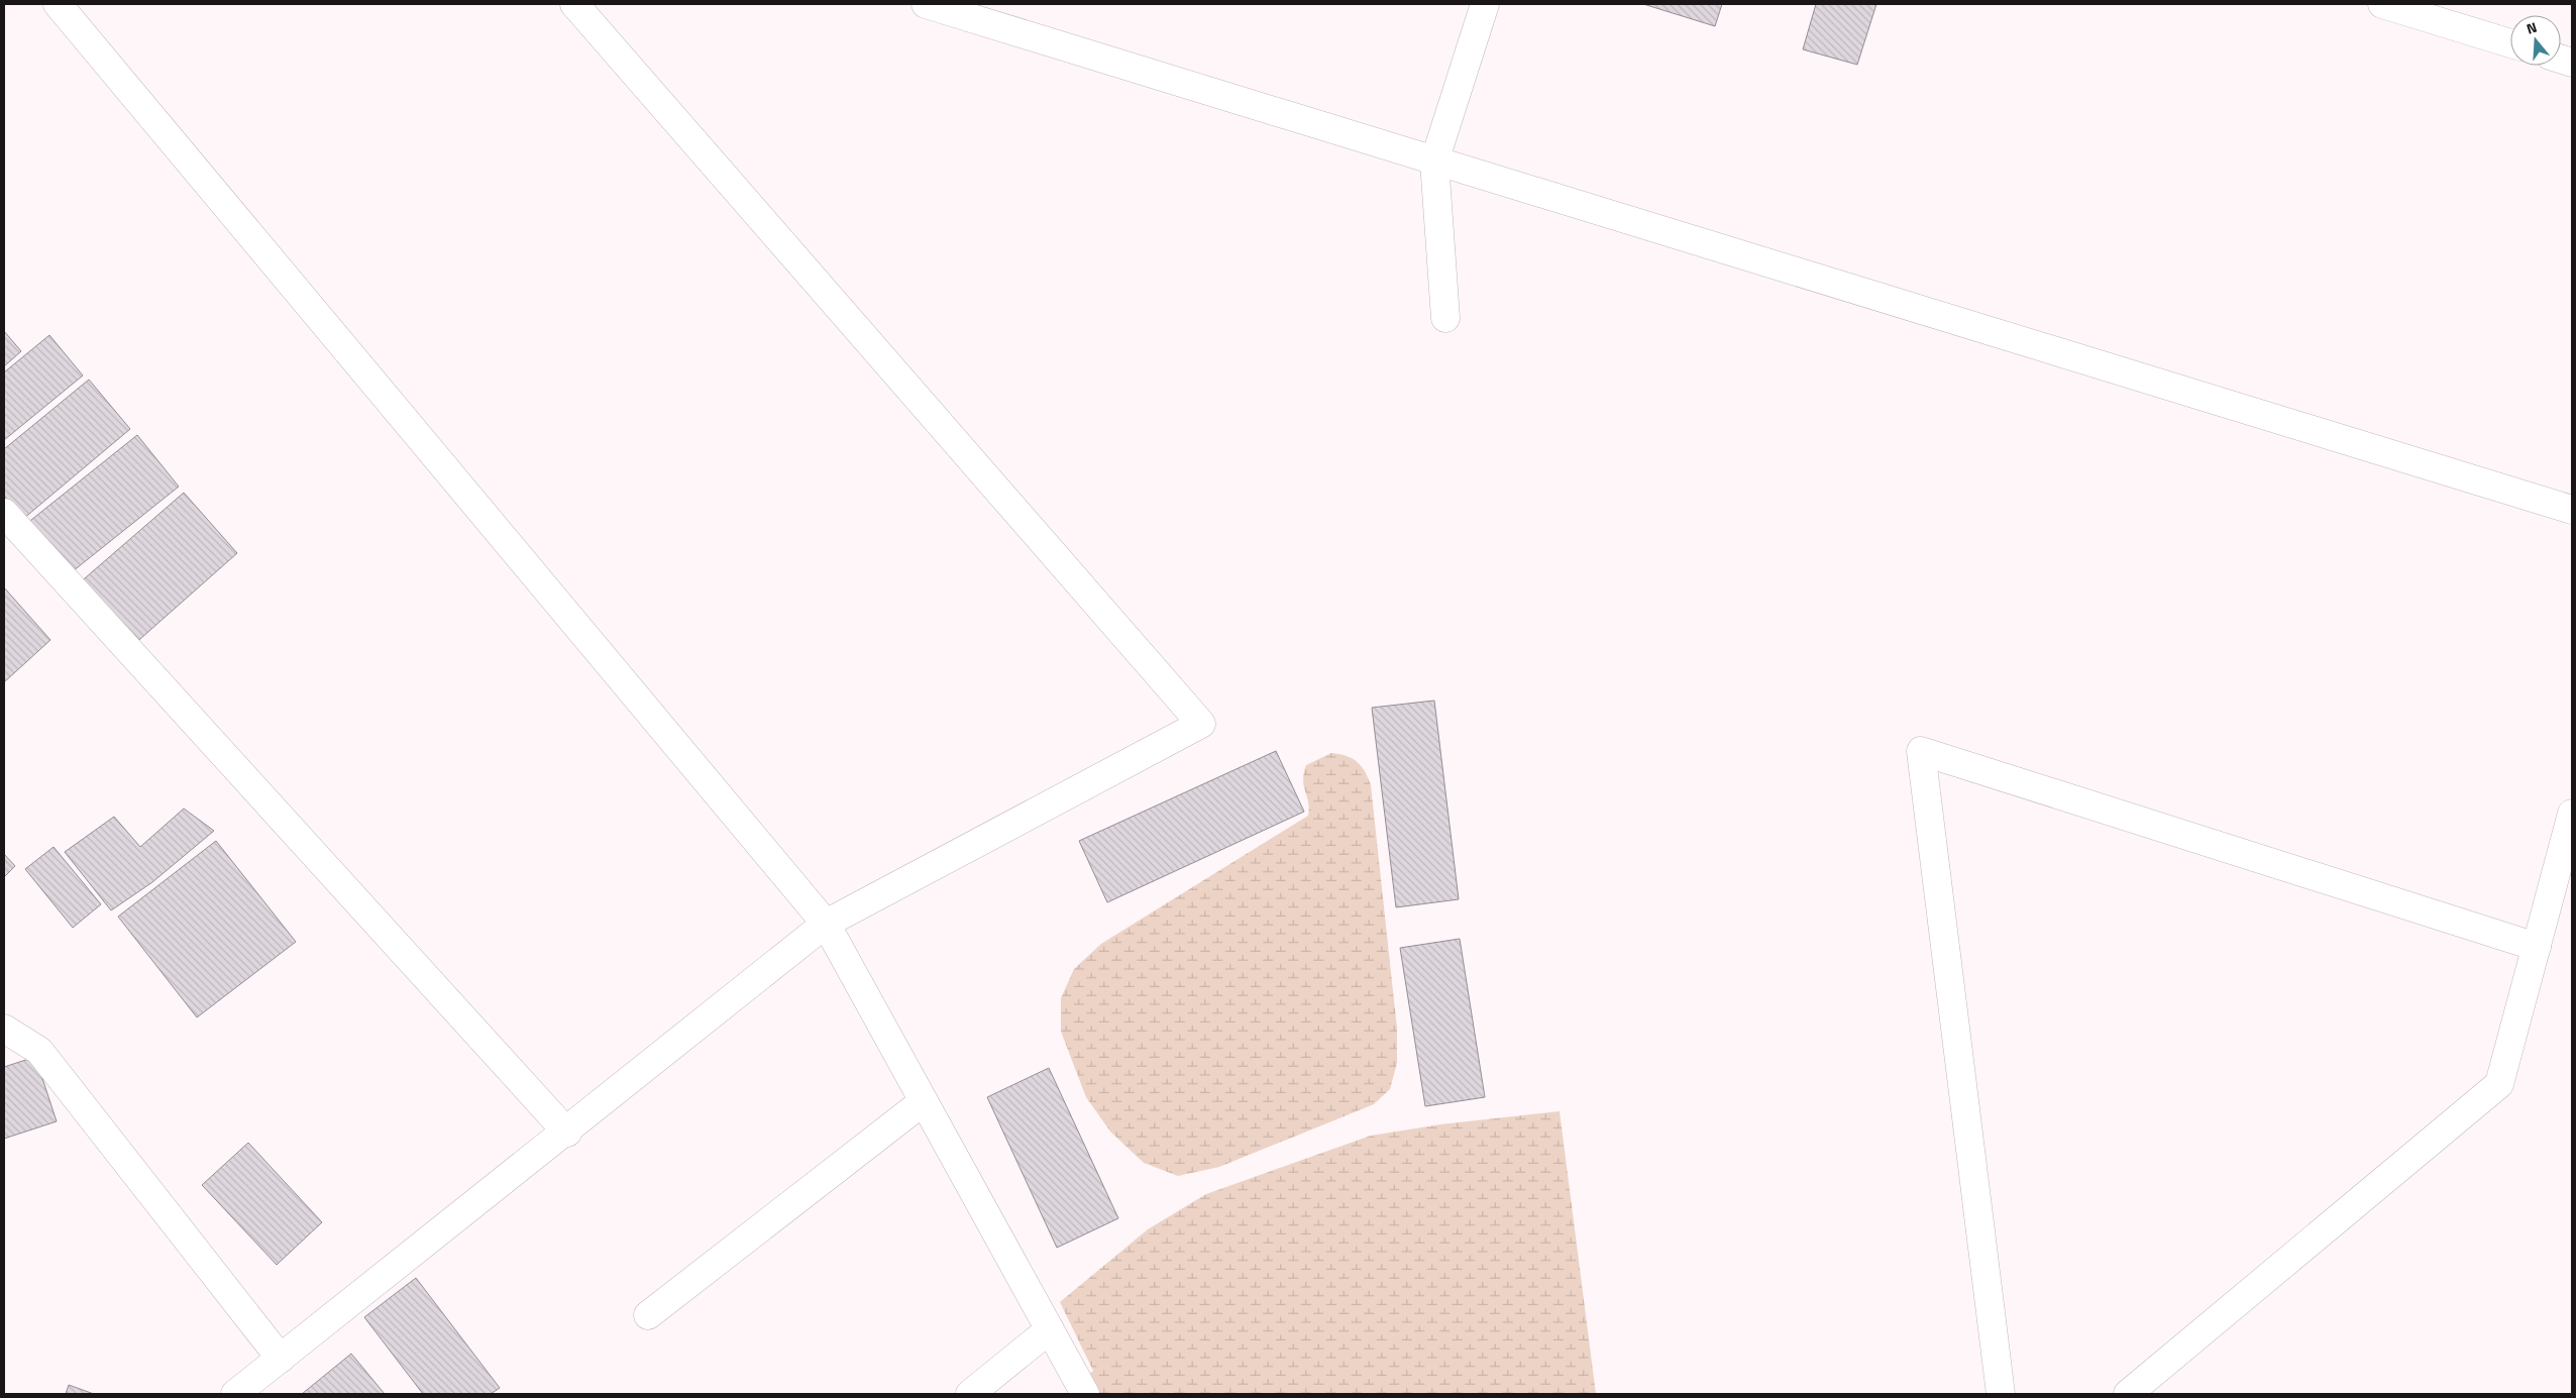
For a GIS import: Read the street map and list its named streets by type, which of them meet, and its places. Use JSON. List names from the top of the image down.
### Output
{
  "north": "top"
}
